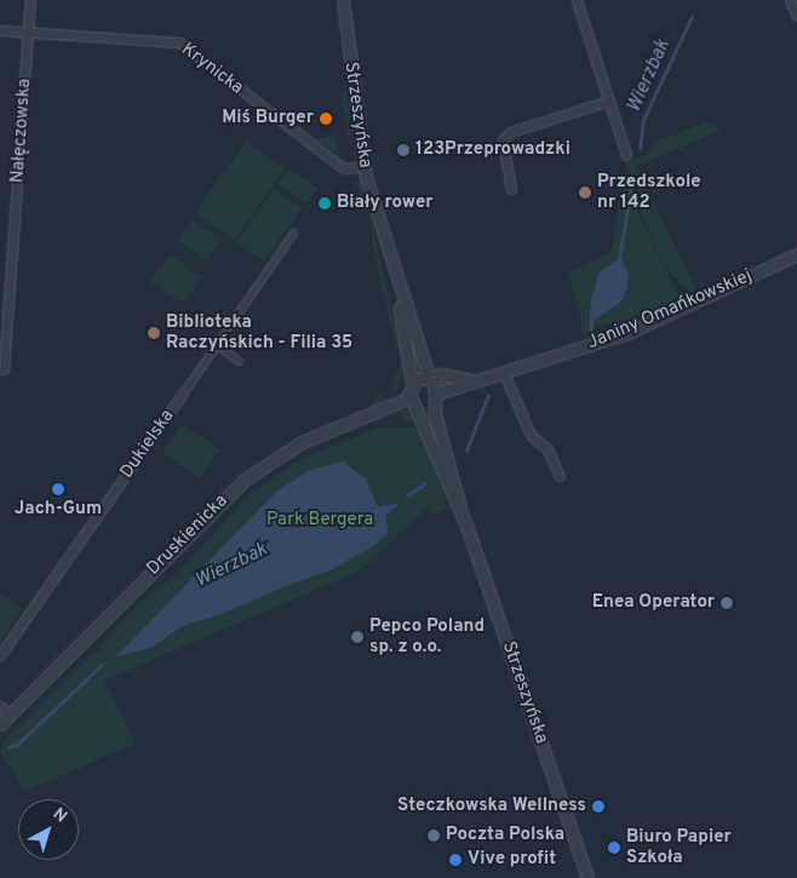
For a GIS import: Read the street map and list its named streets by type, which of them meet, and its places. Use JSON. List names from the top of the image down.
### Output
{
  "streets": {
    "street": [
      "Krynicka",
      "Strzeszyńska",
      "Nałęczowska",
      "Janiny Omańkowskiej",
      "Dukielska",
      "Druskienicka"
    ]
  },
  "crossings": [
    ["Krynicka", "Strzeszyńska"],
    ["Krynicka", "Nałęczowska"],
    ["Strzeszyńska", "Janiny Omańkowskiej"],
    ["Strzeszyńska", "Druskienicka"],
    ["Janiny Omańkowskiej", "Druskienicka"]
  ],
  "water": ["Wierzbak"],
  "parks": ["Park Bergera"],
  "places": [
    "Miś Burger",
    "123Przeprowadzki",
    "Przedszkole nr 142",
    "Biały rower",
    "Biblioteka Raczyńskich - Filia 35",
    "Jach-Gum",
    "Enea Operator",
    "Pepco Poland sp. z o.o.",
    "Steczkowska Wellness",
    "Poczta Polska",
    "Biuro Papier Szkoła",
    "Vive profit"
  ],
  "north": "top right"
}
